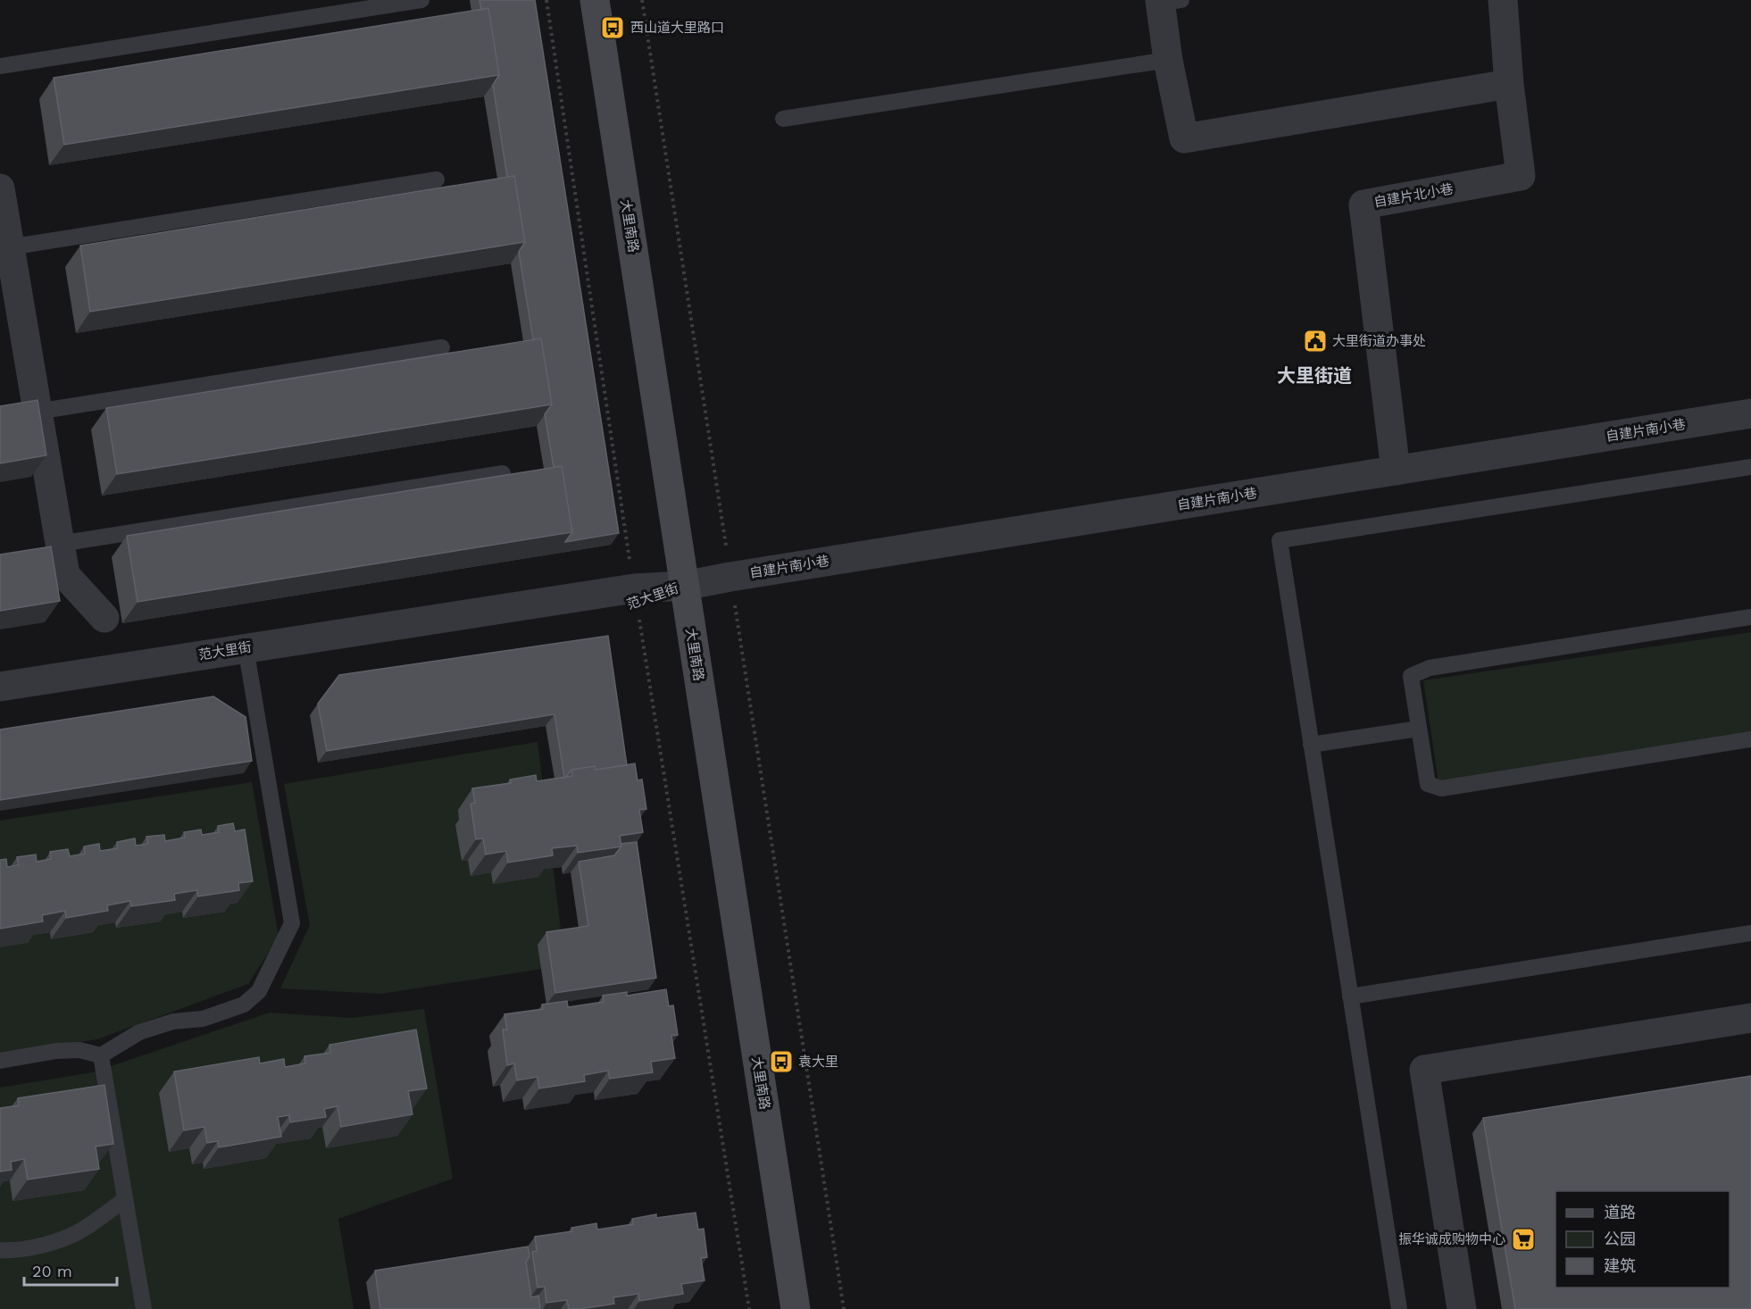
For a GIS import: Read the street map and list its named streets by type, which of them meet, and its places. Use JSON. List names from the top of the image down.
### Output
{
  "streets": {
    "street": [
      "自建片北小巷",
      "大里南路",
      "自建片南小巷",
      "范大里街"
    ]
  },
  "crossings": [
    ["自建片北小巷", "自建片南小巷"],
    ["大里南路", "自建片南小巷"],
    ["大里南路", "范大里街"],
    ["自建片南小巷", "范大里街"]
  ],
  "districts": ["大里街道"],
  "places": {
    "bus stop": ["西山道大里路口", "袁大里"],
    "public building": ["大里街道办事处"],
    "supermarket": ["振华诚成购物中心"]
  },
  "legend": ["道路", "公园", "建筑"],
  "scale_bar": "20 m"
}
